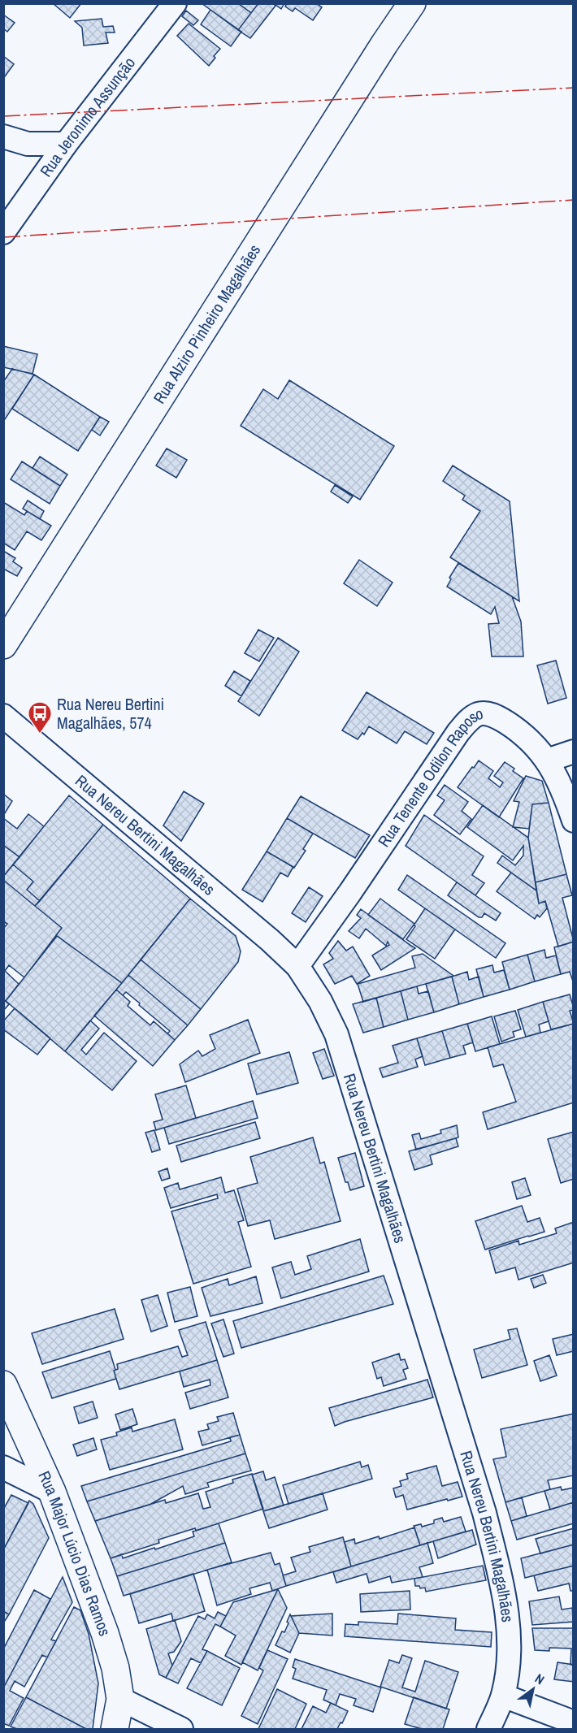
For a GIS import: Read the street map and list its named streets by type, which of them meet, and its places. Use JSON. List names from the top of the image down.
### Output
{
  "streets": {
    "street": [
      "Rua Jeronimo Assunção",
      "Rua Alziro Pinheiro Magalhães",
      "Rua Tenente Odilon Raposo",
      "Rua Nereu Bertini Magalhães",
      "Rua Major Lúcio Dias Ramos"
    ]
  },
  "crossings": [
    ["Rua Tenente Odilon Raposo", "Rua Nereu Bertini Magalhães"]
  ],
  "places": {
    "bus stop": ["Rua Nereu Bertini Magalhães, 574"]
  },
  "north": "top right"
}
